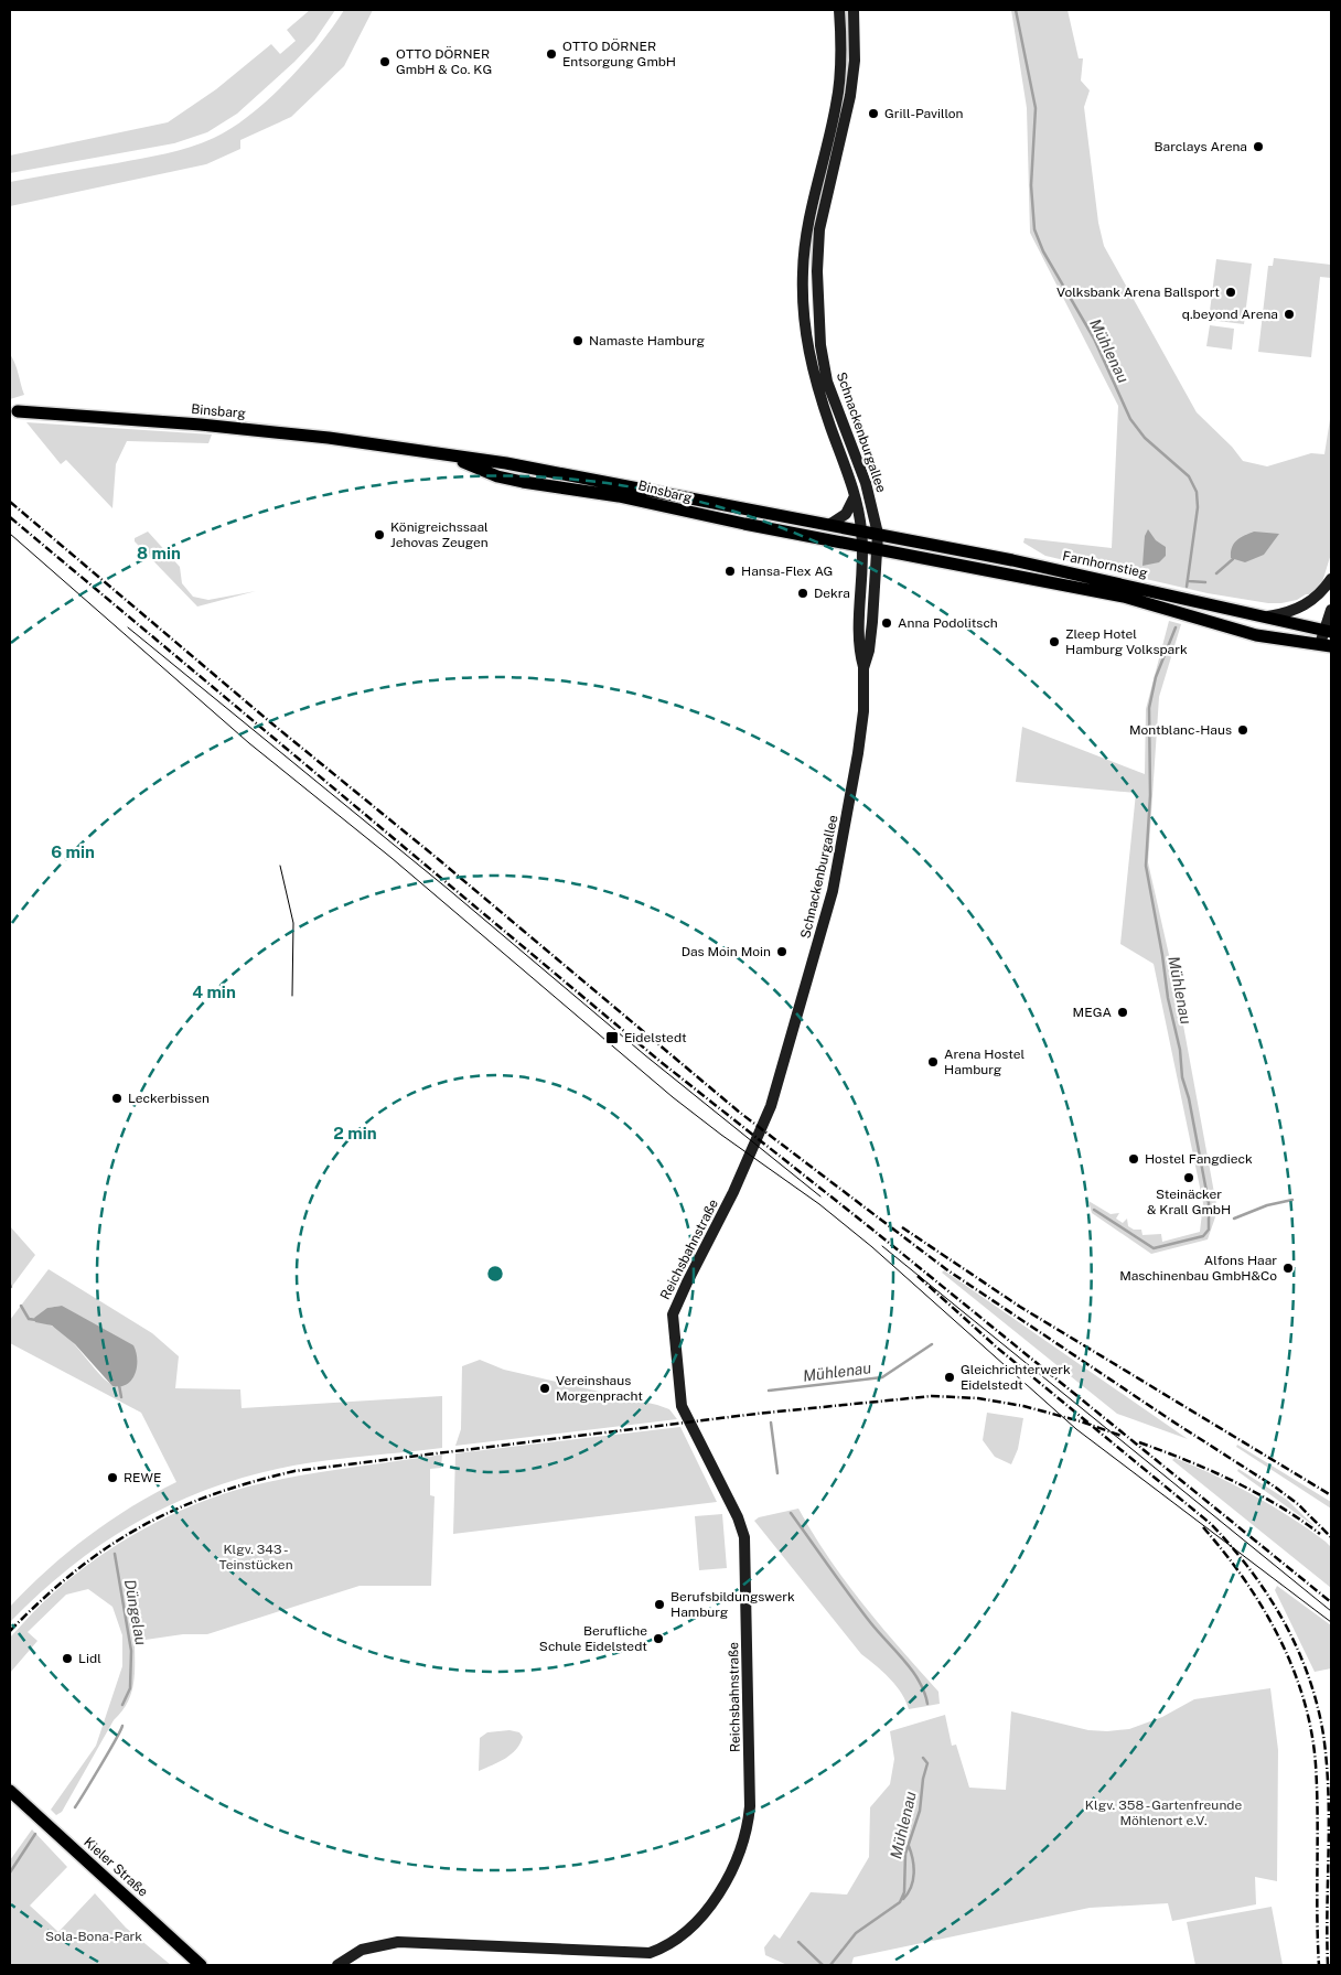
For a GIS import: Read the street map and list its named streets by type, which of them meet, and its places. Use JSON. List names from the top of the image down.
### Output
{
  "streets": {
    "main road": ["Binsbarg", "Farnhornstieg", "Kieler Straße"],
    "street": ["Schnackenburgallee", "Reichsbahnstraße"]
  },
  "crossings": [
    ["Binsbarg", "Schnackenburgallee"],
    ["Binsbarg", "Farnhornstieg"],
    ["Schnackenburgallee", "Farnhornstieg"],
    ["Schnackenburgallee", "Reichsbahnstraße"]
  ],
  "water": ["Mühlenau", "Düngelau"],
  "parks": ["Klgv. 343 - Teinstücken", "Klgv. 358 - Gartenfreunde Möhlenort e.V.", "Sola-Bona-Park"],
  "places": {
    "other": [
      "OTTO DÖRNER Entsorgung GmbH",
      "OTTO DÖRNER GmbH & Co. KG",
      "Grill-Pavillon",
      "Barclays Arena",
      "Volksbank Arena Ballsport",
      "q.beyond Arena",
      "Namaste Hamburg",
      "Königreichssaal Jehovas Zeugen",
      "Hansa-Flex AG",
      "Dekra",
      "Anna Podolitsch",
      "Zleep Hotel Hamburg Volkspark",
      "Montblanc-Haus",
      "Das Moin Moin",
      "MEGA",
      "Arena Hostel Hamburg",
      "Leckerbissen",
      "Hostel Fangdieck",
      "Steinäcker & Krall GmbH",
      "Alfons Haar Maschinenbau GmbH&Co",
      "Gleichrichterwerk Eidelstedt",
      "Vereinshaus Morgenpracht",
      "REWE",
      "Berufsbildungswerk Hamburg",
      "Berufliche Schule Eidelstedt",
      "Lidl"
    ],
    "transit": ["Eidelstedt"]
  },
  "rings": [
    "8 min",
    "6 min",
    "4 min",
    "2 min"
  ]
}
